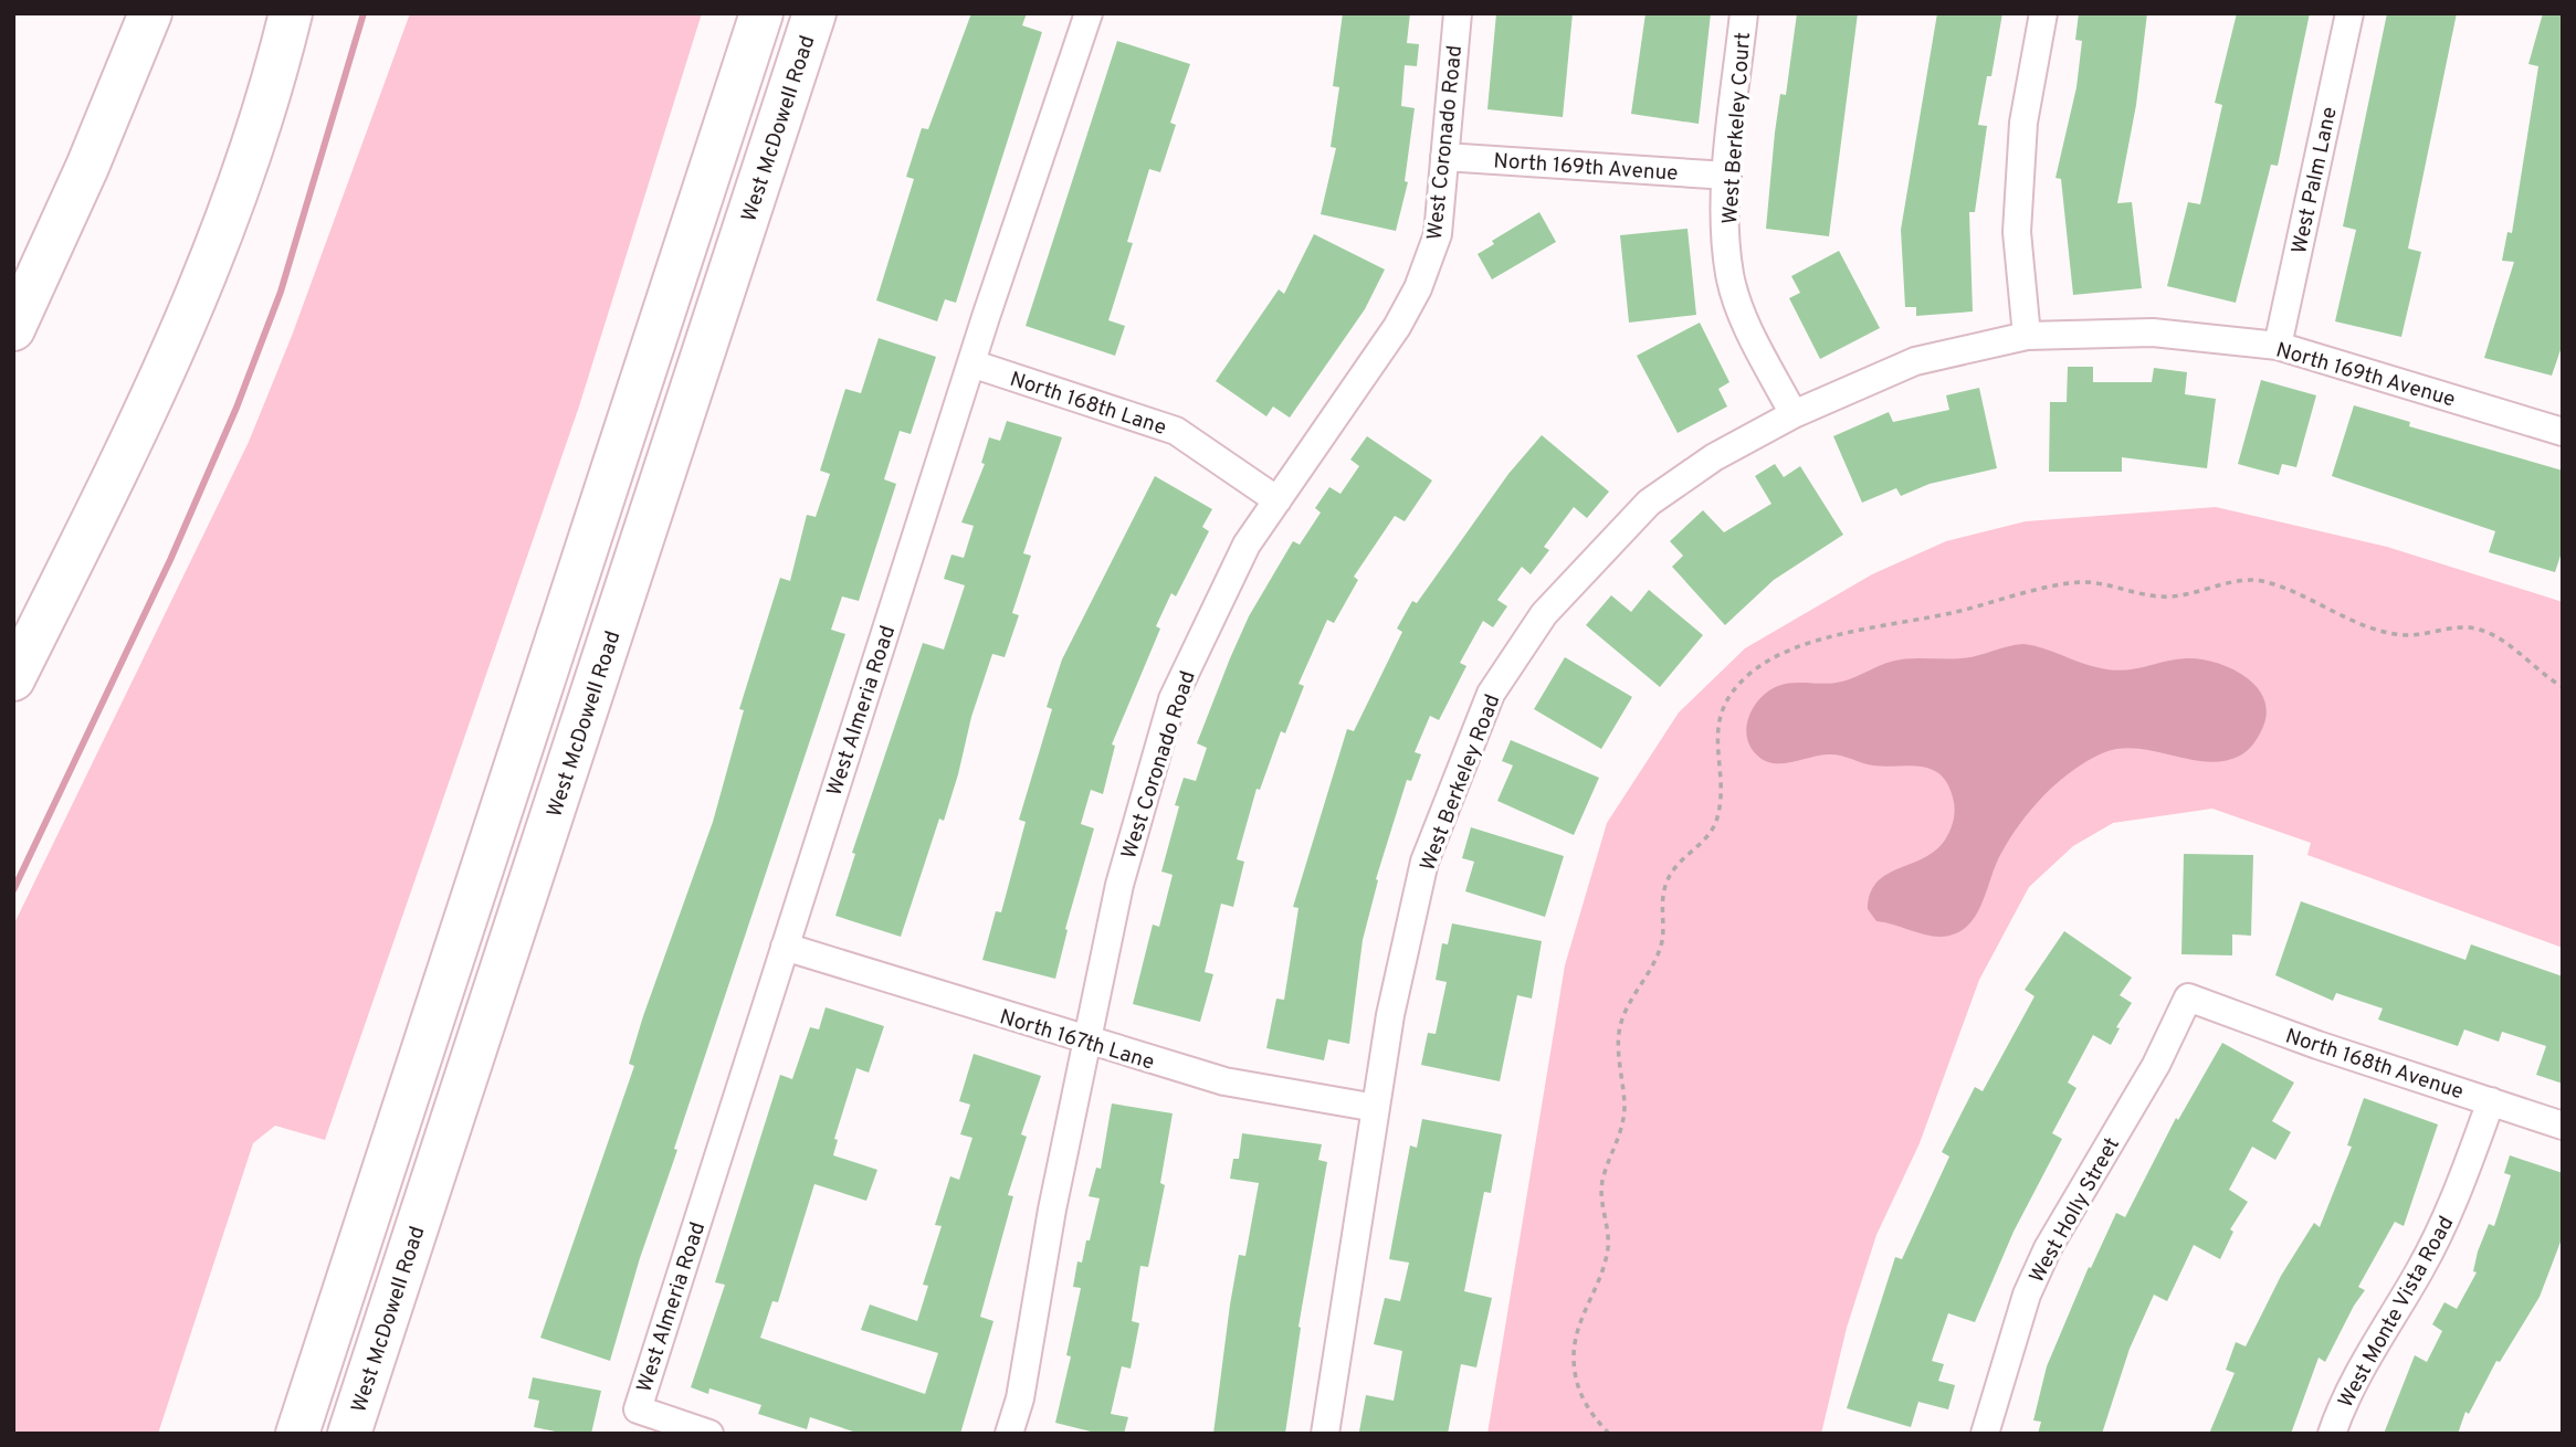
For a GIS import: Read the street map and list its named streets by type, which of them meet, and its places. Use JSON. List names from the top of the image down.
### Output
{
  "streets": {
    "main road": ["West McDowell Road"],
    "street": [
      "West Berkeley Court",
      "West Coronado Road",
      "North 169th Avenue",
      "West Palm Lane",
      "North 168th Lane",
      "West Almeria Road",
      "West Berkeley Road",
      "North 167th Lane",
      "North 168th Avenue",
      "West Holly Street",
      "West Monte Vista Road"
    ]
  },
  "crossings": [
    ["West Berkeley Court", "North 169th Avenue"],
    ["West Berkeley Court", "West Berkeley Road"],
    ["West Coronado Road", "North 169th Avenue"],
    ["West Coronado Road", "North 168th Lane"],
    ["West Coronado Road", "North 167th Lane"],
    ["North 169th Avenue", "West Palm Lane"],
    ["North 169th Avenue", "West Berkeley Road"],
    ["North 168th Lane", "West Almeria Road"],
    ["West Almeria Road", "North 167th Lane"],
    ["West Berkeley Road", "North 167th Lane"],
    ["North 168th Avenue", "West Holly Street"],
    ["North 168th Avenue", "West Monte Vista Road"]
  ]
}
